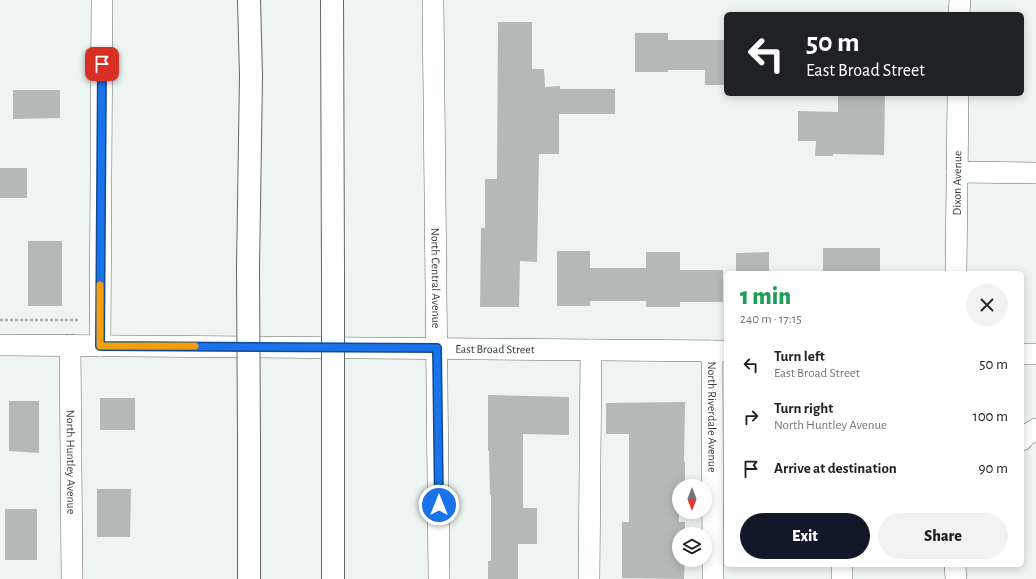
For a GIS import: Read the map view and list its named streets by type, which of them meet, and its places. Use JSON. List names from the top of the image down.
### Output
{
  "streets": {
    "street": [
      "Dixon Avenue",
      "North Central Avenue",
      "East Broad Street",
      "North Riverdale Avenue",
      "North Huntley Avenue"
    ]
  },
  "crossings": [
    ["North Central Avenue", "East Broad Street"],
    ["East Broad Street", "North Riverdale Avenue"],
    ["East Broad Street", "North Huntley Avenue"]
  ],
  "north": "bottom",
  "page": {
    "turn": ["50 m", "East Broad Street"],
    "heading": ["1 min", "240 m · 17:15"],
    "list": [
      {
        "name": "Turn left",
        "note": "East Broad Street",
        "value": "50 m"
      },
      {
        "name": "Turn right",
        "note": "North Huntley Avenue",
        "value": "100 m"
      },
      {
        "name": "Arrive at destination",
        "value": "90 m"
      }
    ],
    "buttons": ["Exit", "Share"]
  }
}
